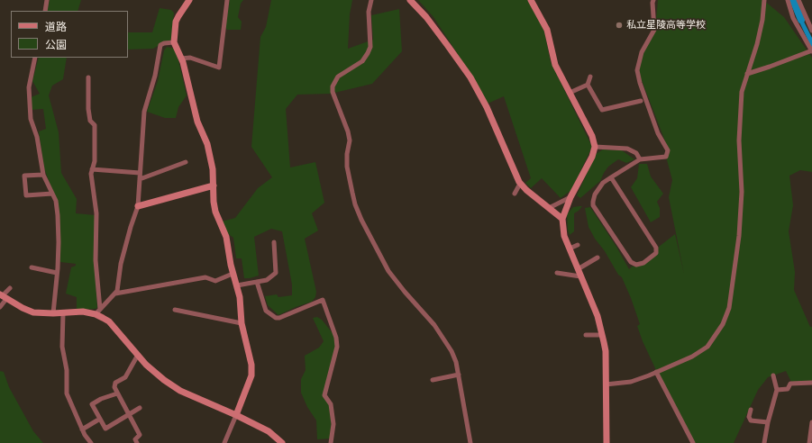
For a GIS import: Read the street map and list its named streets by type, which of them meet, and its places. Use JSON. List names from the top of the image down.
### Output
{
  "places": ["私立星陵高等学校"],
  "legend": ["道路", "公園"]
}
